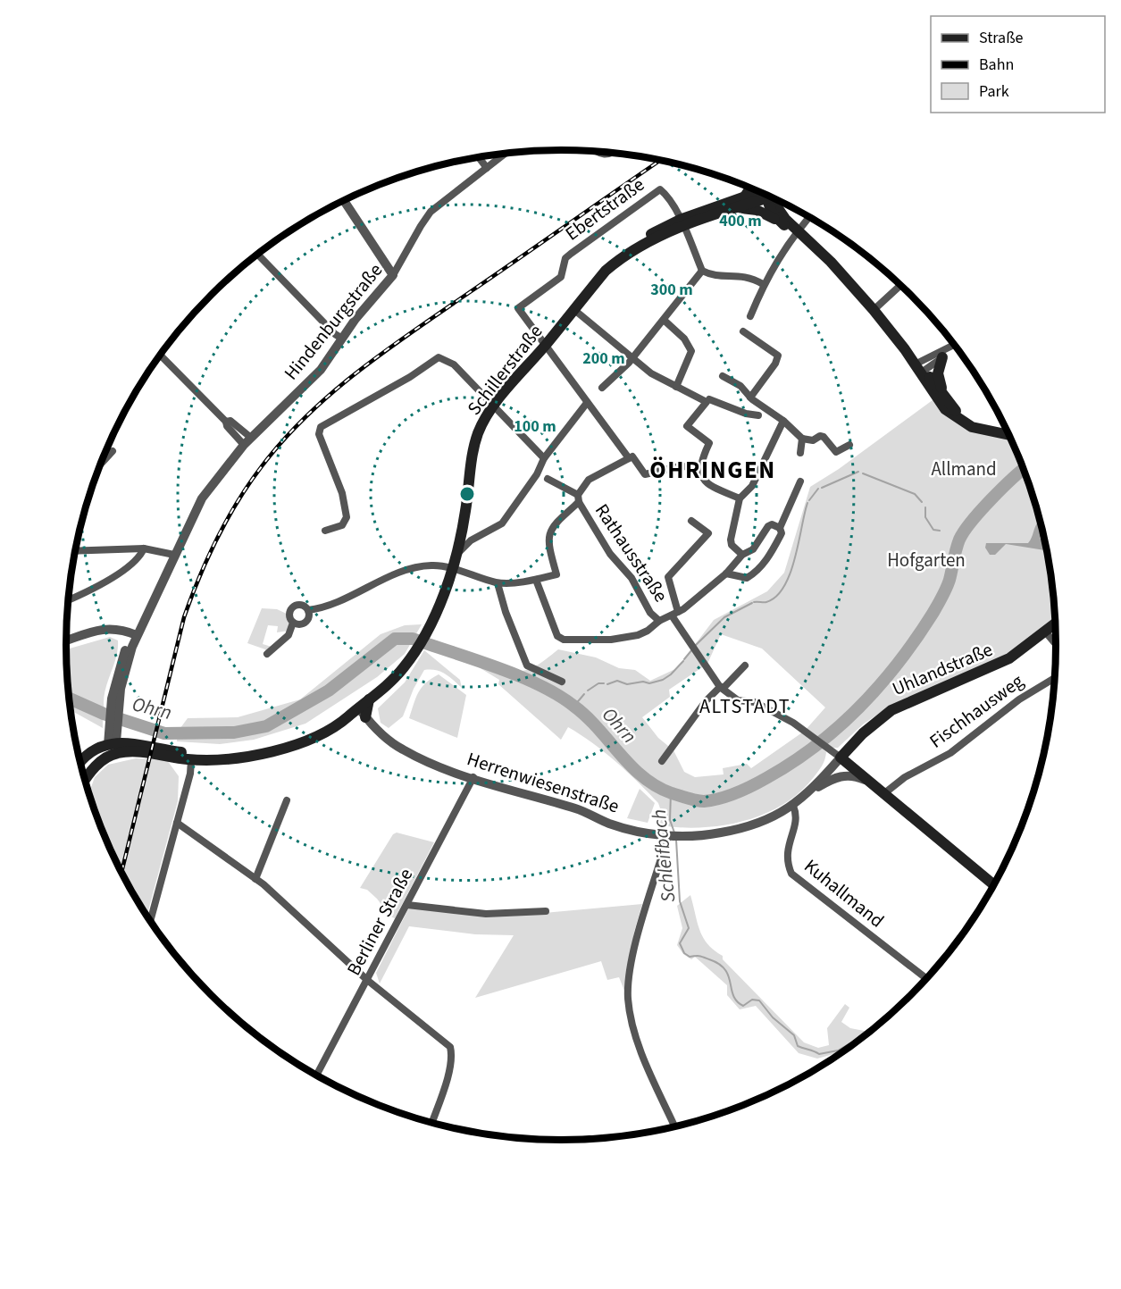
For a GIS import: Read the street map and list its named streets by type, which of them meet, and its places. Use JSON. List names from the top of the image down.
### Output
{
  "streets": {
    "main road": ["Schillerstraße", "Uhlandstraße"],
    "street": [
      "Ebertstraße",
      "Hindenburgstraße",
      "Rathausstraße",
      "Fischhausweg",
      "Herrenwiesenstraße",
      "Kuhallmand",
      "Berliner Straße"
    ]
  },
  "crossings": [
    ["Ebertstraße", "Schillerstraße"],
    ["Schillerstraße", "Herrenwiesenstraße"],
    ["Uhlandstraße", "Herrenwiesenstraße"],
    ["Herrenwiesenstraße", "Kuhallmand"],
    ["Herrenwiesenstraße", "Berliner Straße"]
  ],
  "districts": ["ÖHRINGEN", "ALTSTADT"],
  "water": ["Ohrn", "Schleifbach"],
  "parks": ["Allmand", "Hofgarten"],
  "legend": ["Straße", "Bahn", "Park"],
  "rings": [
    "400 m",
    "300 m",
    "200 m",
    "100 m"
  ]
}
